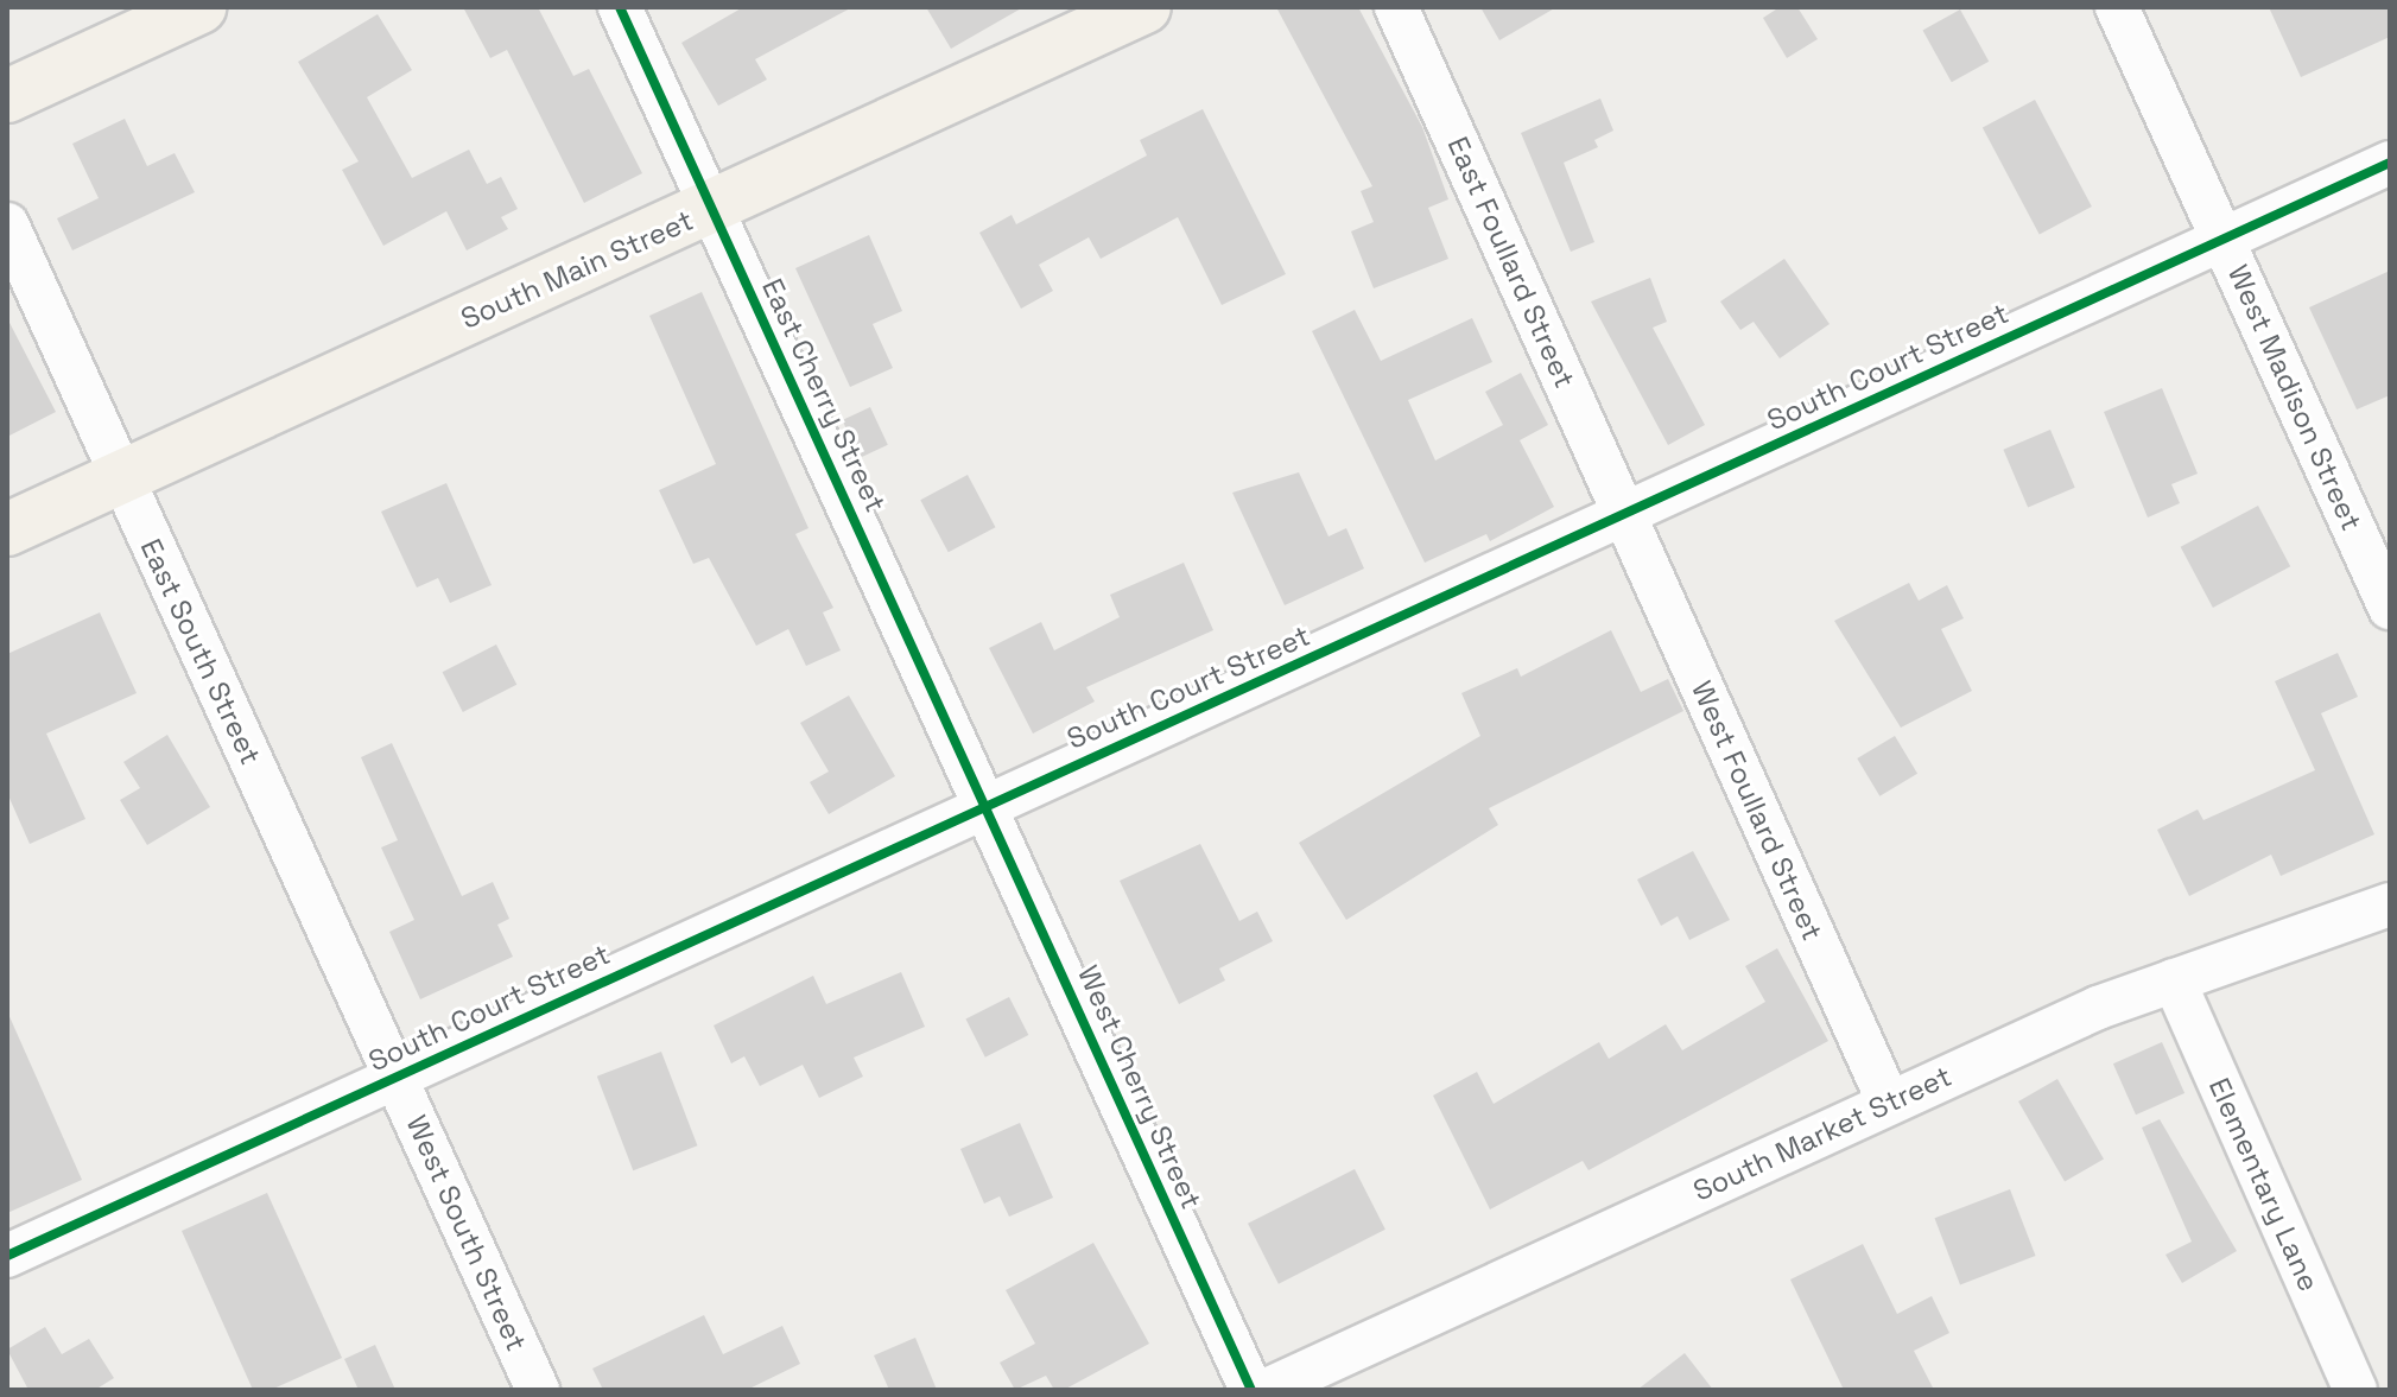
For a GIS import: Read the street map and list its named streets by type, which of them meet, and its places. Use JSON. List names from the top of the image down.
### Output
{
  "streets": {
    "main road": ["South Main Street"],
    "street": [
      "East Foullard Street",
      "South Court Street",
      "East Cherry Street",
      "West Madison Street",
      "East South Street",
      "West Foullard Street",
      "West Cherry Street",
      "South Market Street",
      "Elementary Lane",
      "West South Street"
    ]
  },
  "crossings": [
    ["East Foullard Street", "South Court Street"],
    ["East Foullard Street", "West Foullard Street"],
    ["South Main Street", "East Cherry Street"],
    ["South Main Street", "East South Street"],
    ["South Court Street", "East Cherry Street"],
    ["South Court Street", "West Madison Street"],
    ["South Court Street", "East South Street"],
    ["South Court Street", "West Foullard Street"],
    ["South Court Street", "West Cherry Street"],
    ["South Court Street", "West South Street"],
    ["East Cherry Street", "West Cherry Street"],
    ["East South Street", "West South Street"],
    ["West Foullard Street", "South Market Street"],
    ["South Market Street", "Elementary Lane"]
  ]
}
